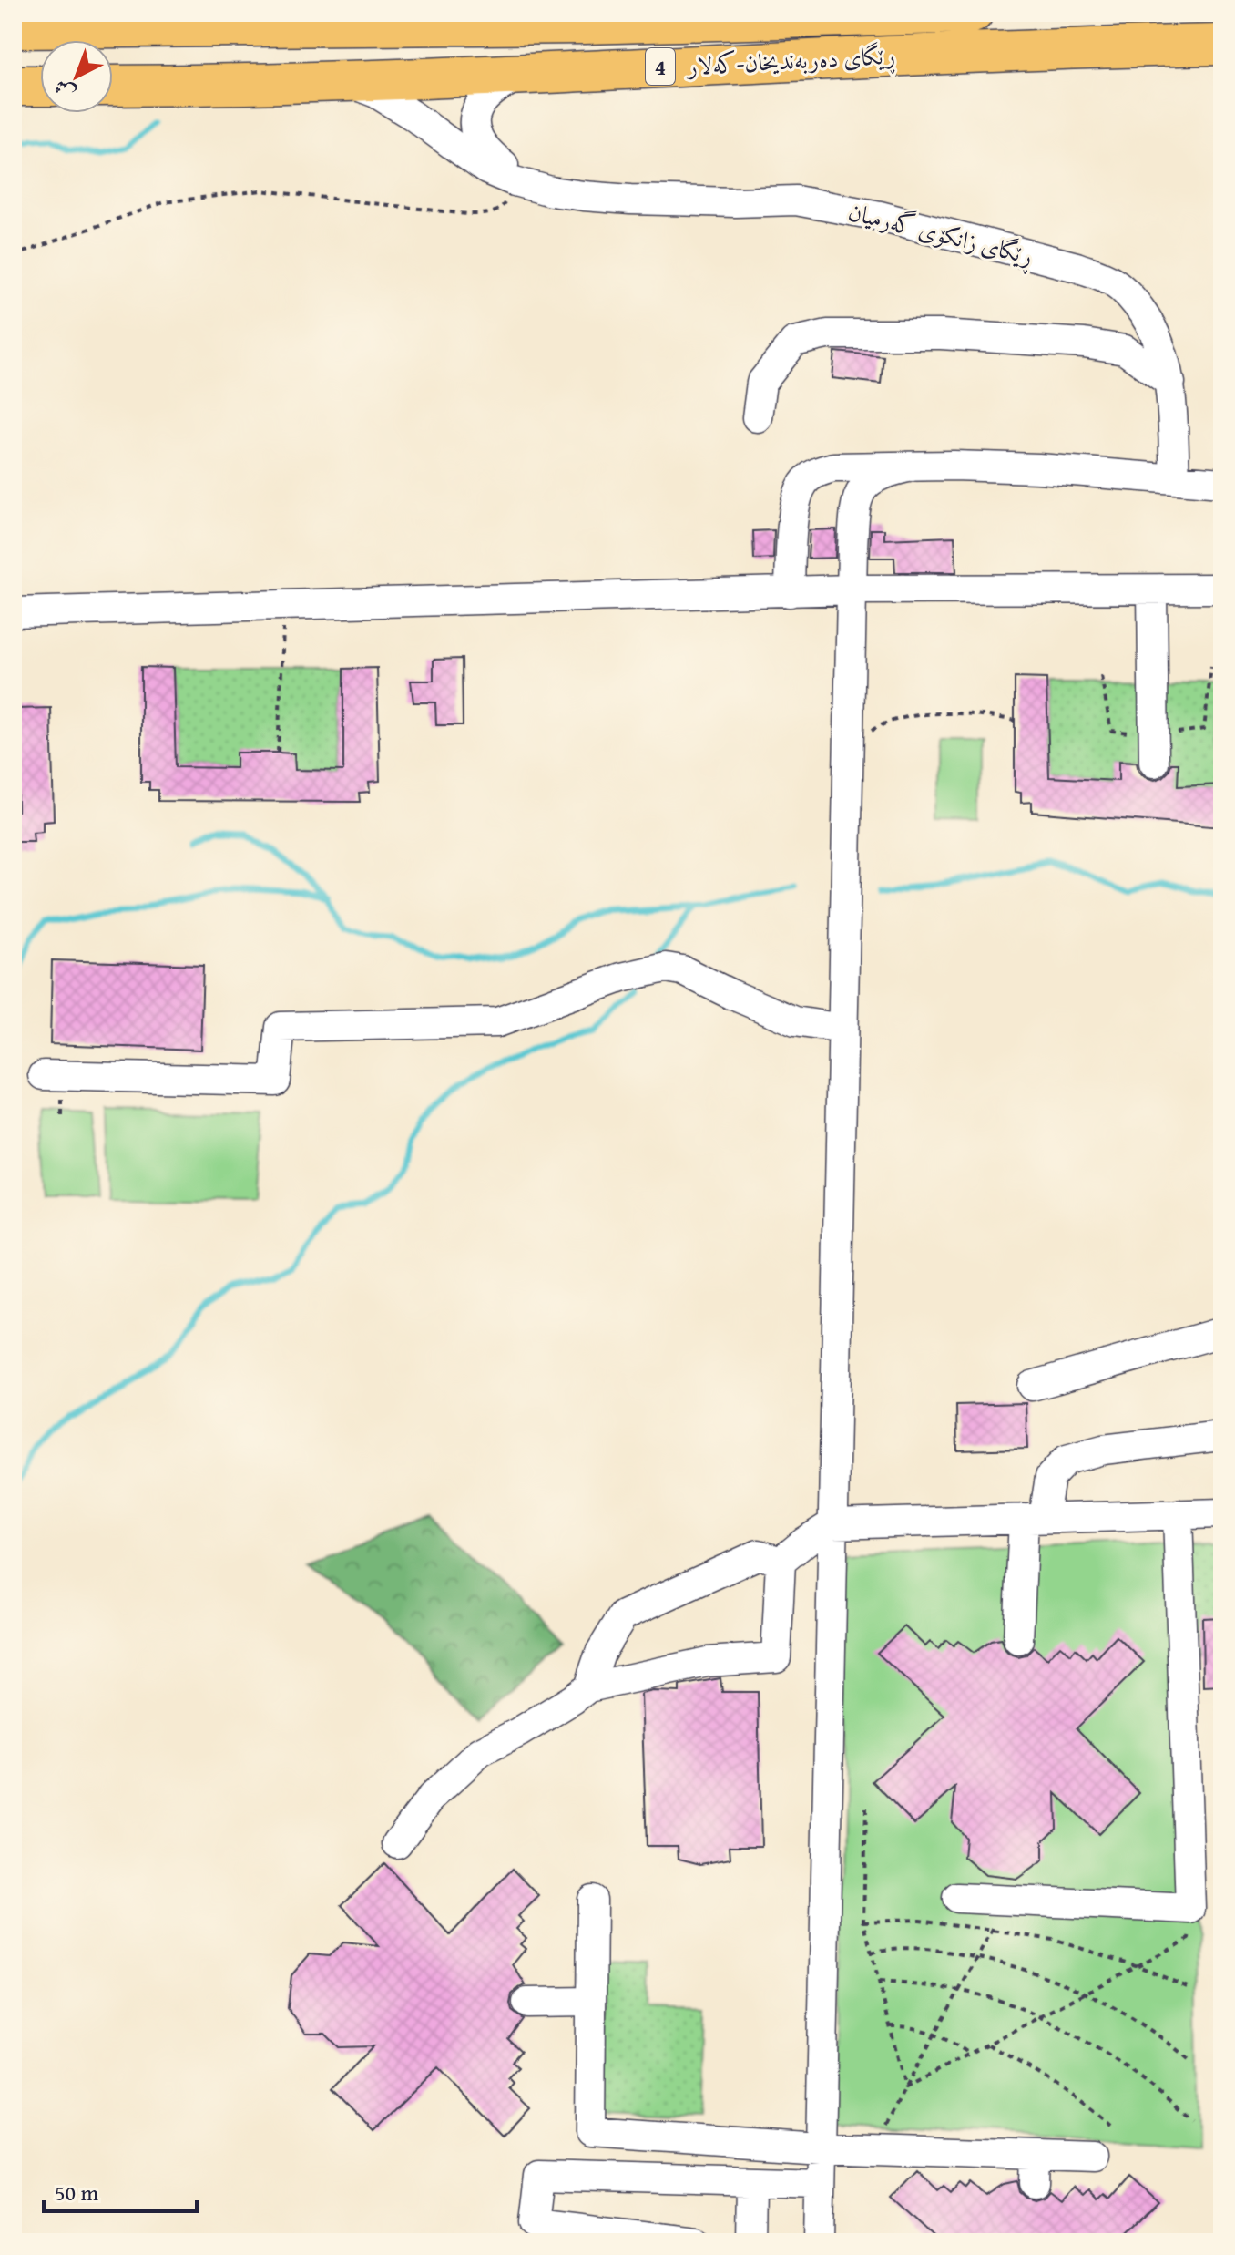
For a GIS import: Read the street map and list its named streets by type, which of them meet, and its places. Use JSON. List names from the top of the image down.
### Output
{
  "streets": {
    "highway": ["ڕێگای دەربەندیخان-کەلار", "4"],
    "street": ["ڕێگای زانکۆی گەرمیان"]
  },
  "scale_bar": "50 m",
  "north": "bottom left"
}
